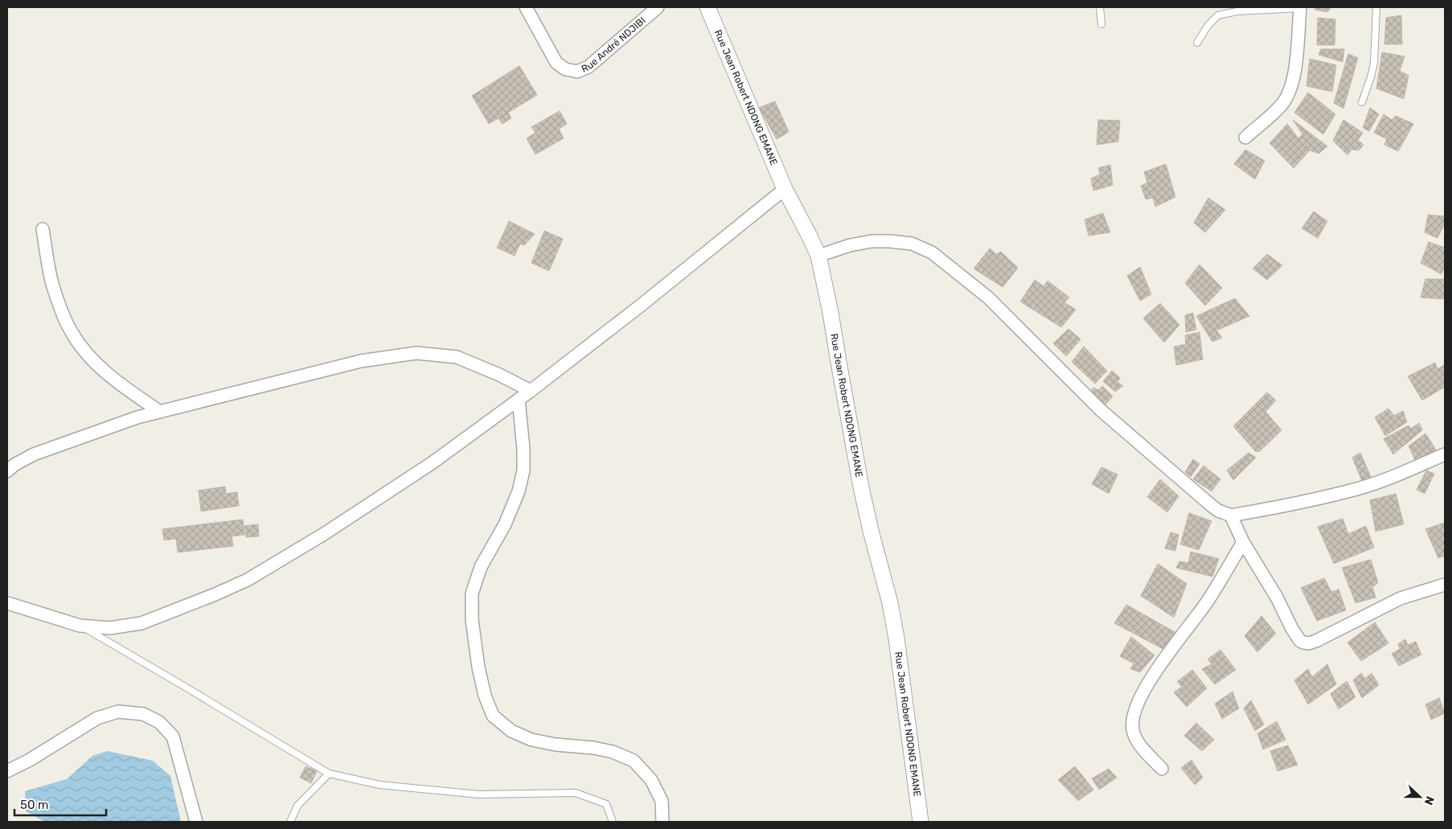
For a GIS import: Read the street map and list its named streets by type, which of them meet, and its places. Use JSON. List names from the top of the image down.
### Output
{
  "streets": {
    "street": ["Rue André NDJIBI", "Rue Jean Robert NDONG EMANE"]
  },
  "scale_bar": "50 m",
  "north": "right"
}
